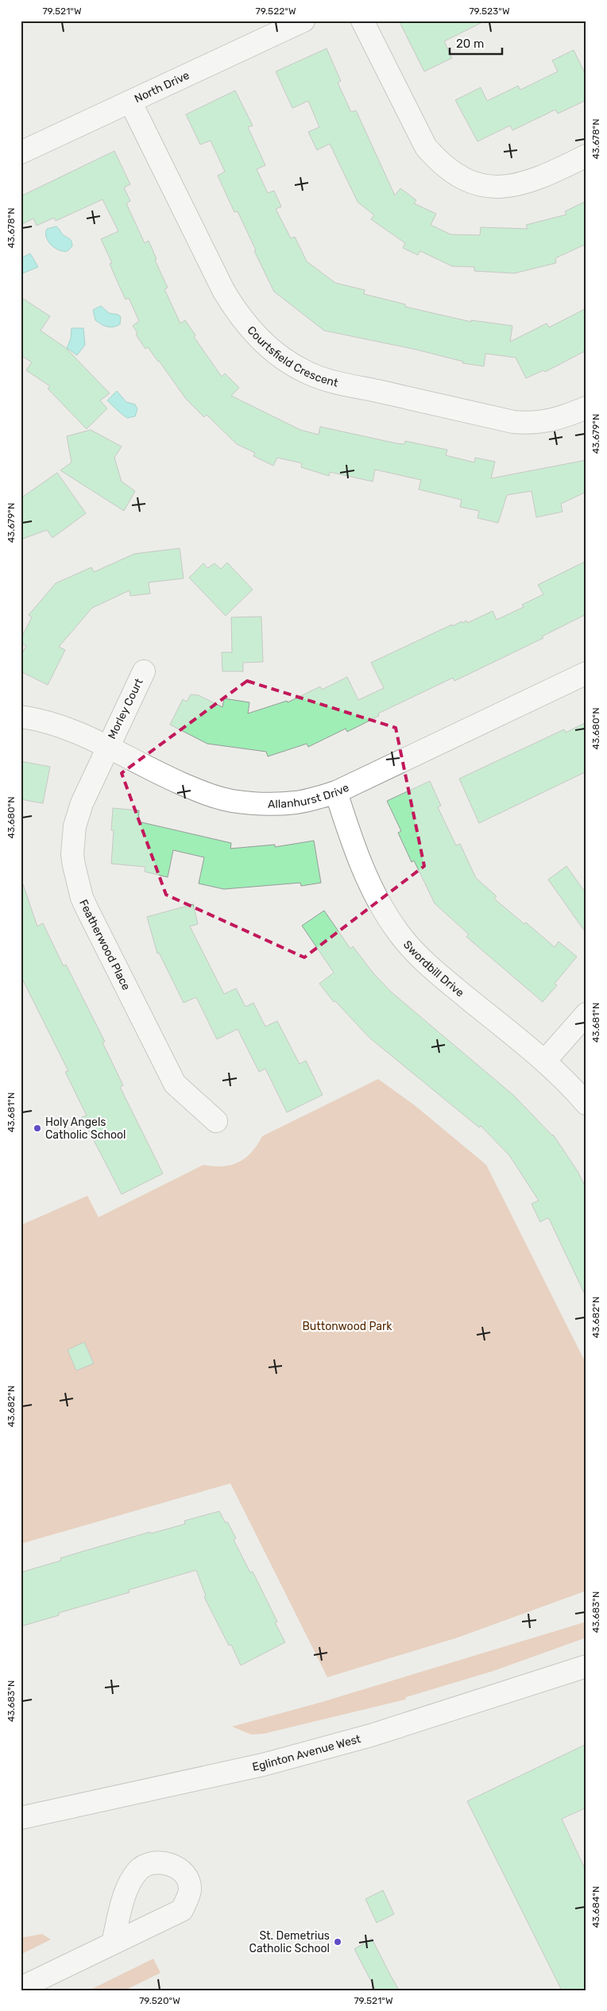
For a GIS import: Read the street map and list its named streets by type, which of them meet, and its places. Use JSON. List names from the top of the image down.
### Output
{
  "streets": {
    "street": [
      "North Drive",
      "Courtsfield Crescent",
      "Morley Court",
      "Allanhurst Drive",
      "Featherwood Place",
      "Swordbill Drive",
      "Eglinton Avenue West"
    ]
  },
  "crossings": [
    ["North Drive", "Courtsfield Crescent"],
    ["Morley Court", "Allanhurst Drive"],
    ["Morley Court", "Featherwood Place"],
    ["Allanhurst Drive", "Featherwood Place"],
    ["Allanhurst Drive", "Swordbill Drive"]
  ],
  "parks": ["Buttonwood Park"],
  "places": ["Holy Angels Catholic School", "St. Demetrius Catholic School"],
  "scale_bar": "20 m",
  "coordinates": [
    "79.521°W",
    "79.522°W",
    "79.523°W",
    "43.678°N",
    "43.679°N",
    "43.680°N",
    "43.681°N",
    "43.682°N",
    "43.683°N",
    "43.684°N",
    "79.520°W"
  ]
}
